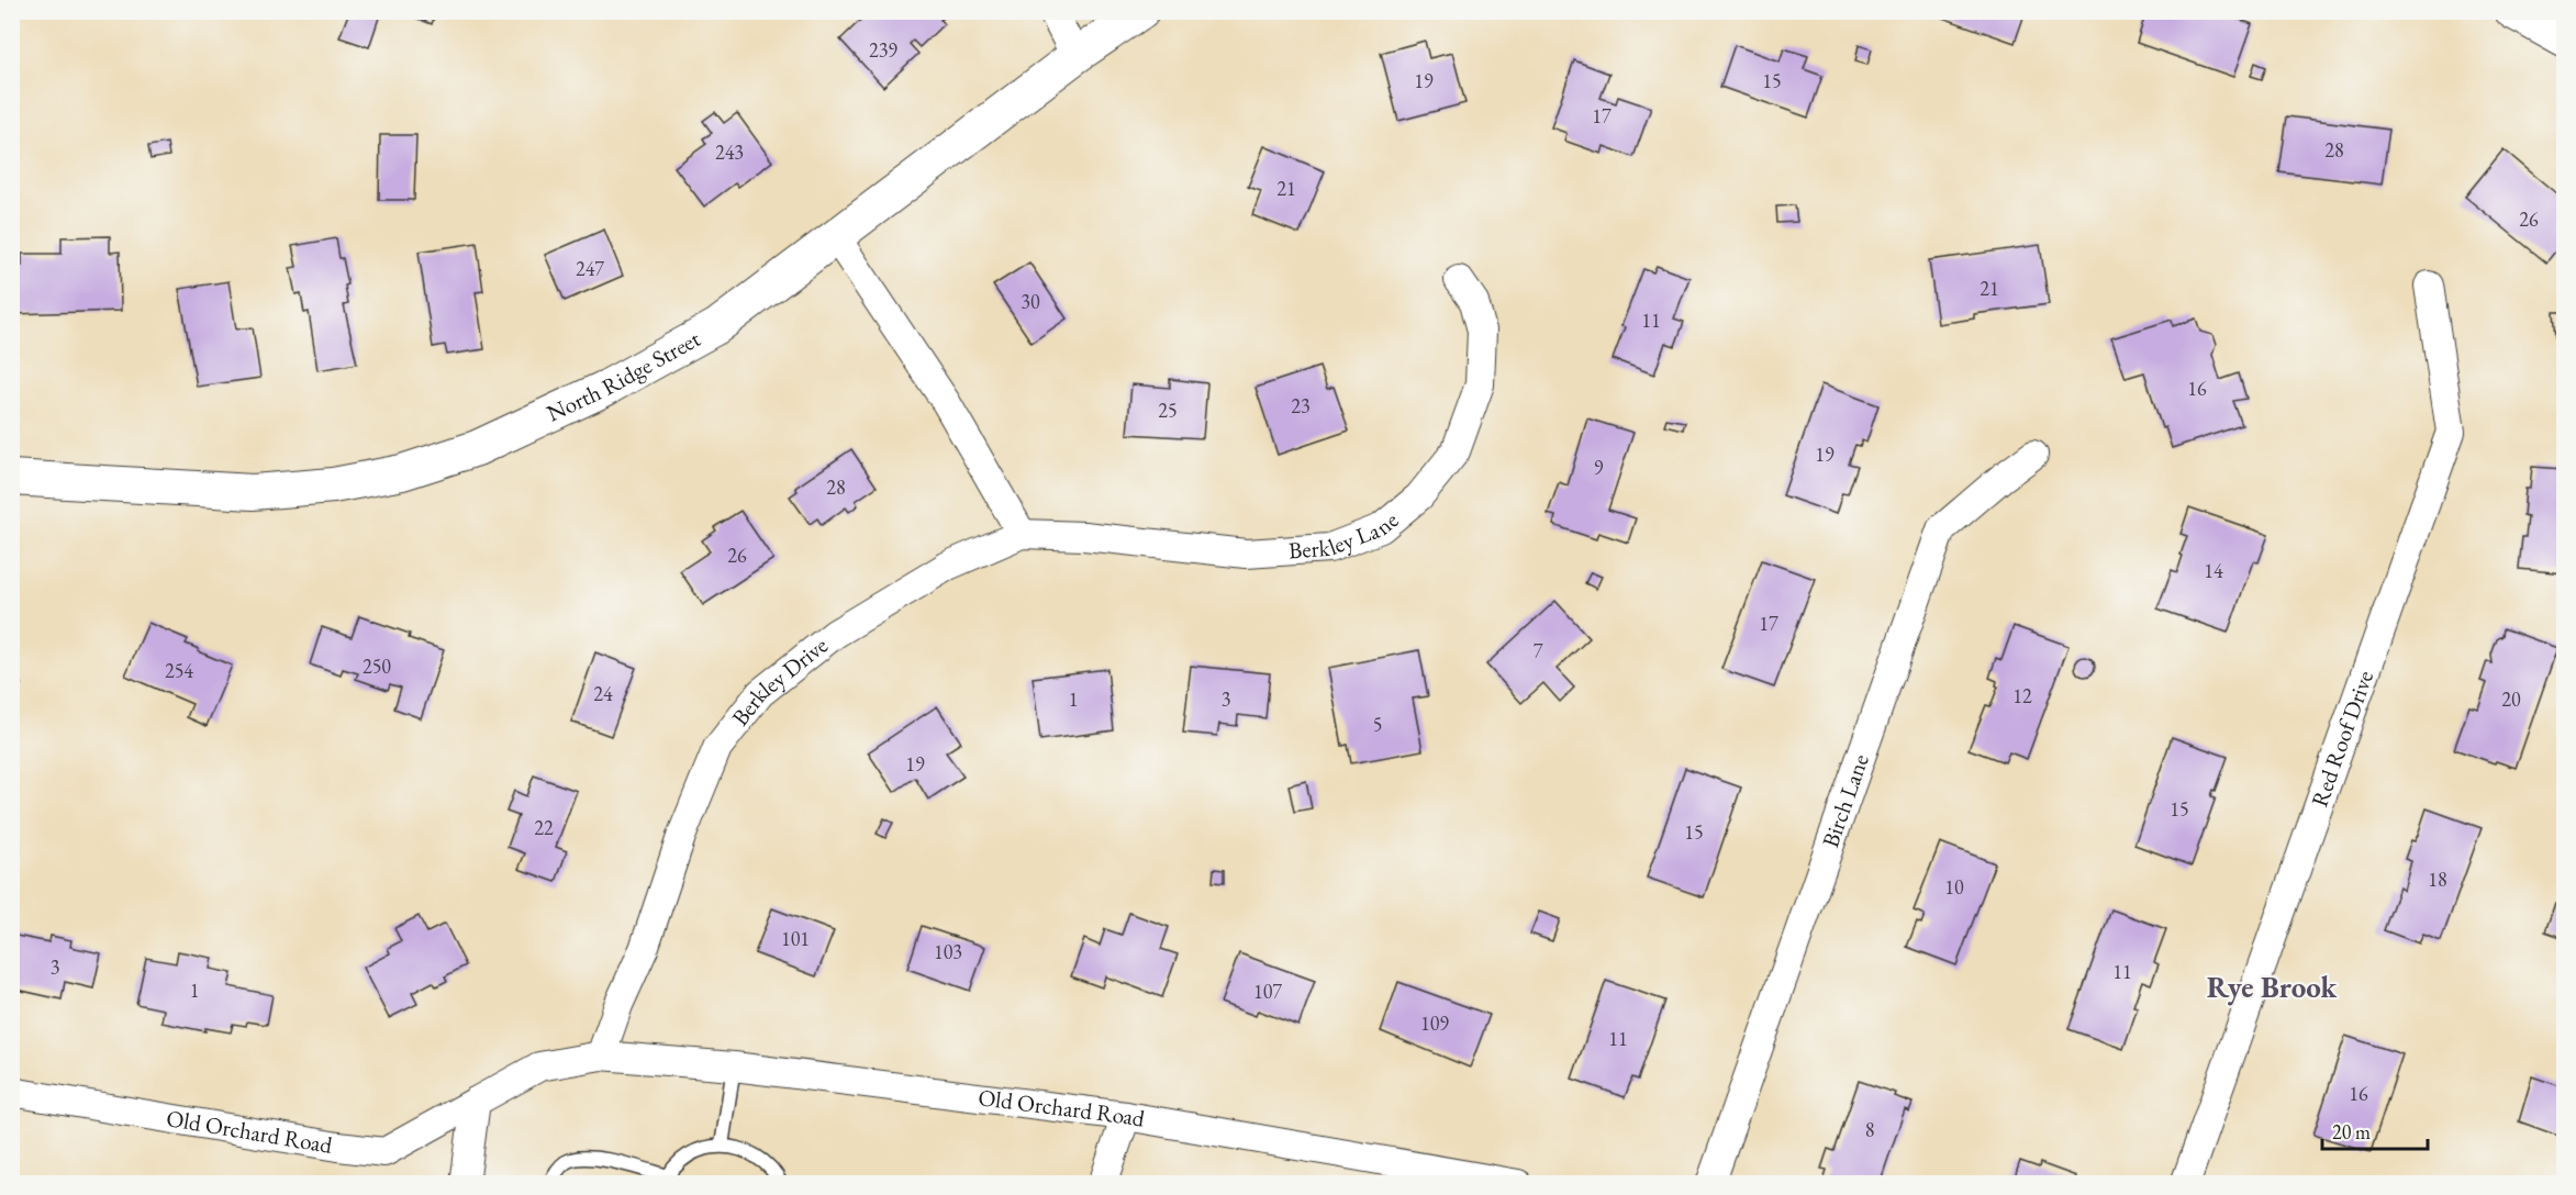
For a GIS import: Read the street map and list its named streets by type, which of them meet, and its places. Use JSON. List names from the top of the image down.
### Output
{
  "streets": {
    "street": [
      "North Ridge Street",
      "Berkley Lane",
      "Berkley Drive",
      "Red Roof Drive",
      "Birch Lane",
      "Old Orchard Road"
    ]
  },
  "crossings": [
    ["Berkley Lane", "Berkley Drive"],
    ["Berkley Drive", "Old Orchard Road"]
  ],
  "districts": ["Rye Brook"],
  "house_numbers": [
    "239",
    "19",
    "15",
    "17",
    "28",
    "243",
    "21",
    "26",
    "247",
    "21",
    "30",
    "11",
    "16",
    "23",
    "25",
    "19",
    "9",
    "28",
    "26",
    "14",
    "17",
    "7",
    "250",
    "254",
    "24",
    "12",
    "1",
    "3",
    "20",
    "5",
    "19",
    "15",
    "22",
    "15",
    "18",
    "10",
    "101",
    "103",
    "3",
    "11",
    "1",
    "107",
    "109",
    "11",
    "16",
    "8"
  ],
  "scale_bar": "20 m"
}
